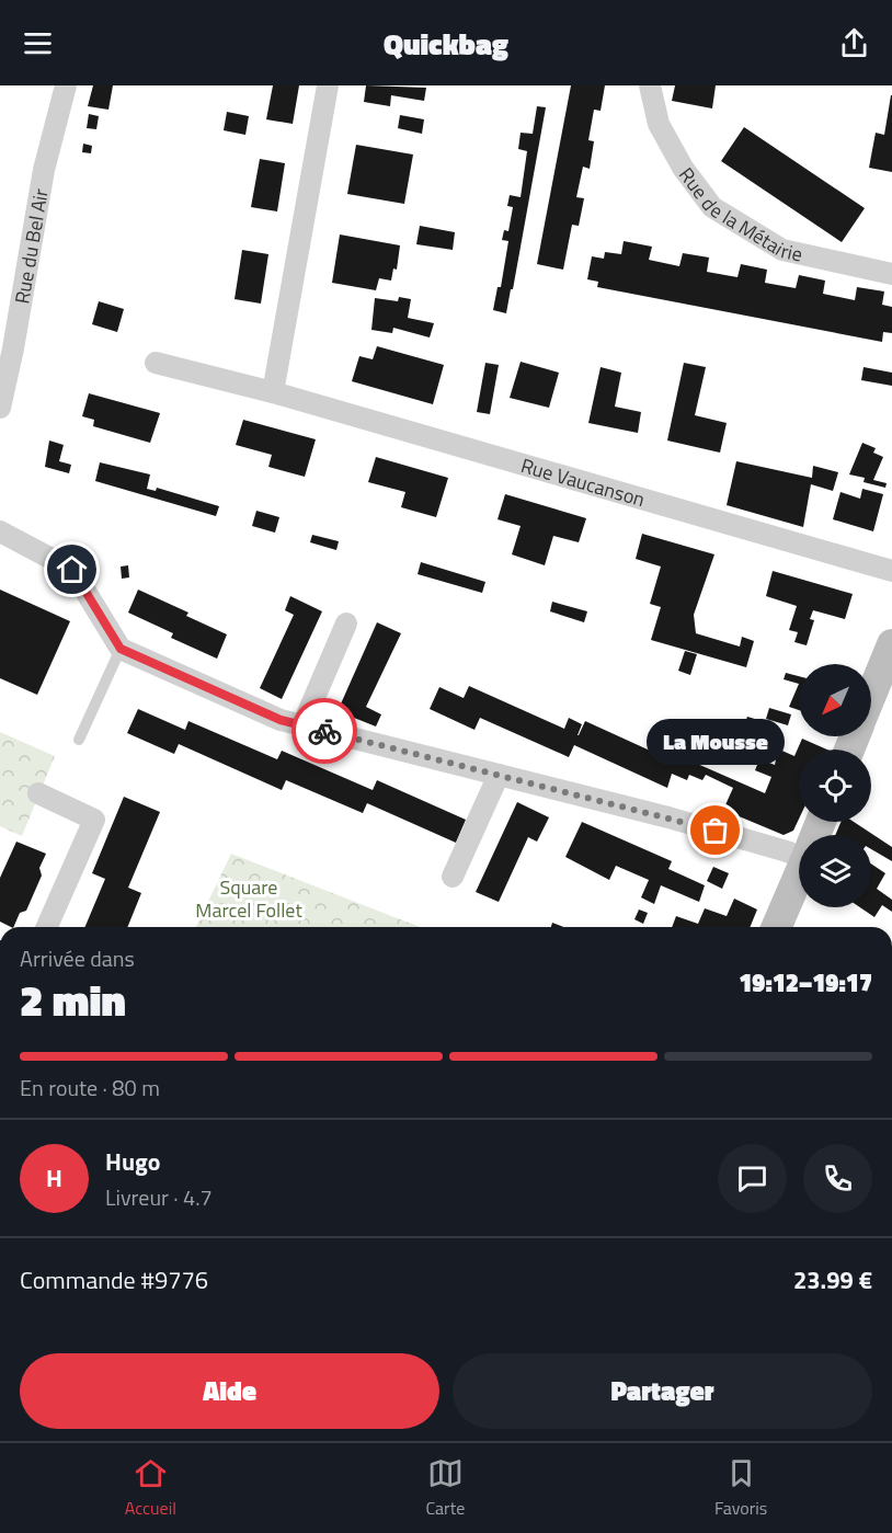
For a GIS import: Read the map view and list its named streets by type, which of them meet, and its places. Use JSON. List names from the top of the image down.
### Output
{
  "streets": {
    "street": ["Rue de la Métairie", "Rue du Bel Air", "Rue Vaucanson"]
  },
  "parks": ["Square Marcel Follet"],
  "places": ["La Mousse"],
  "north": "bottom left",
  "page": {
    "header": "Quickbag",
    "bubble": "La Mousse",
    "heading": ["2 min", "Arrivée dans", "19:12–19:17"],
    "panel": [
      "Hugo",
      "Livreur · 4.7",
      "Commande #9776",
      "23.99 €"
    ],
    "bar": "En route · 80 m",
    "round": "H",
    "buttons": ["Aide", "Partager"],
    "tabs": ["Accueil", "Carte", "Favoris"]
  }
}
